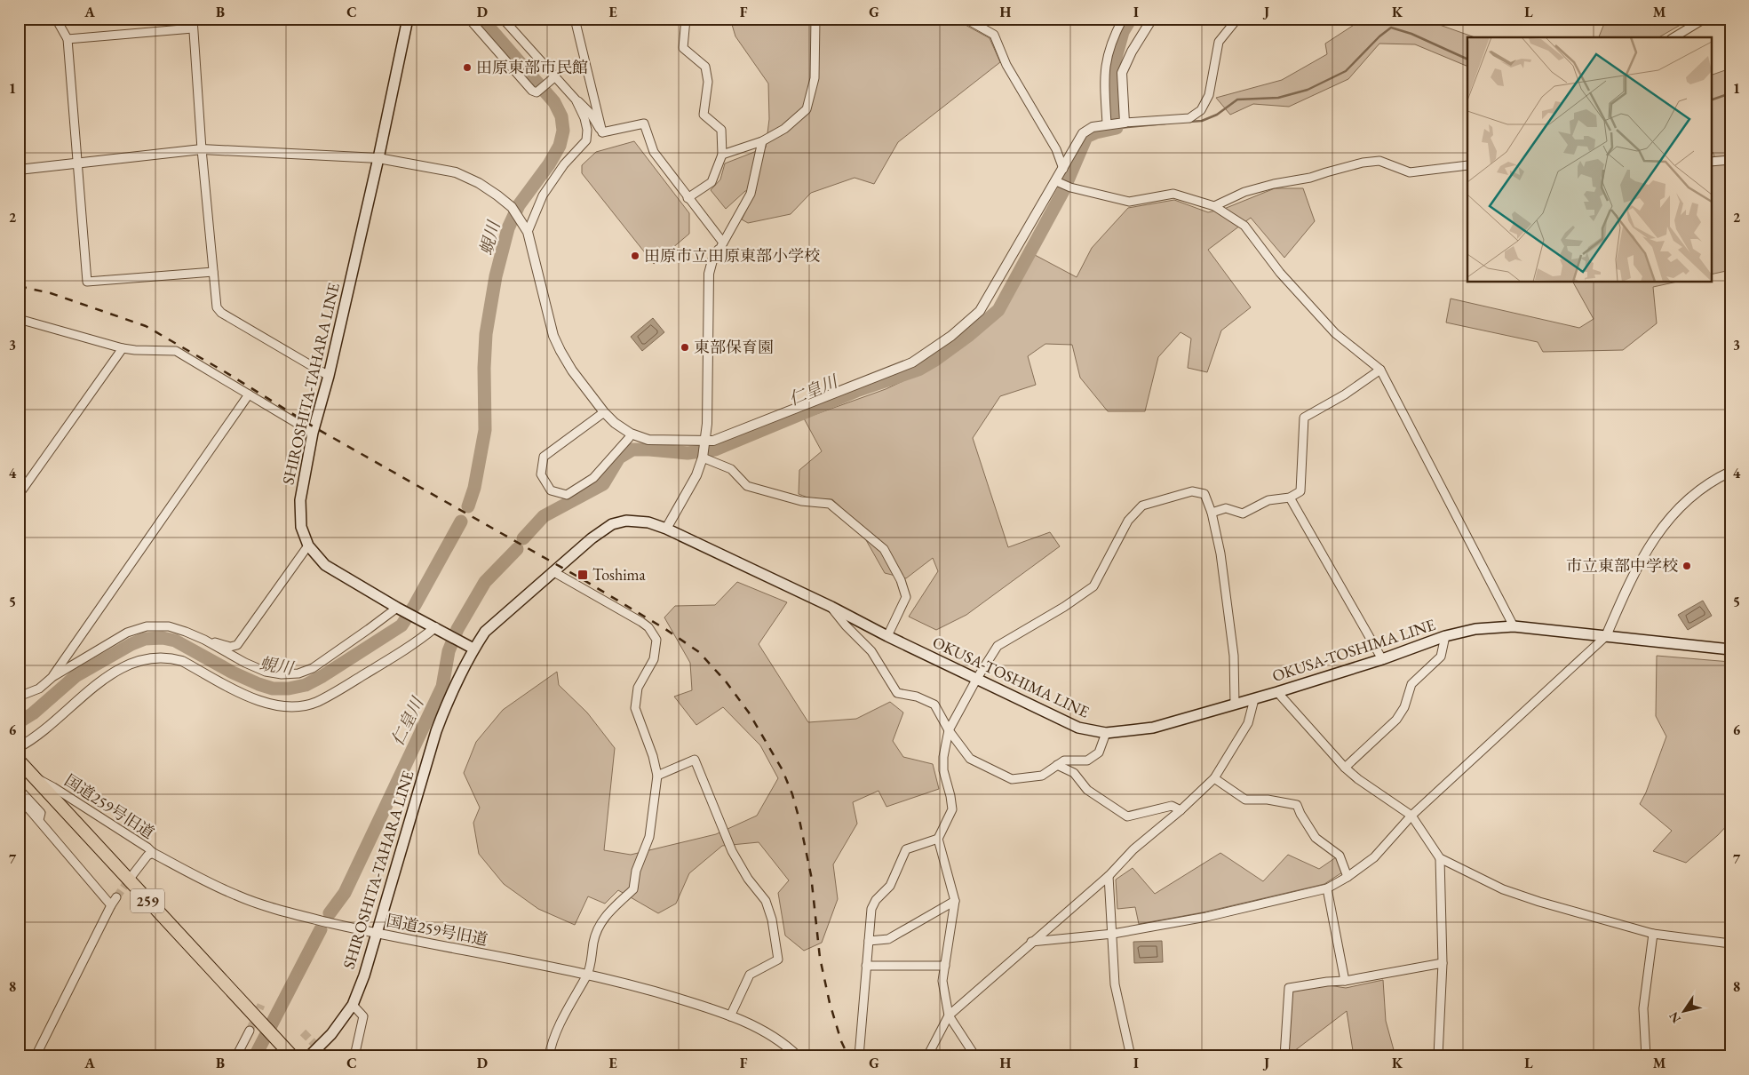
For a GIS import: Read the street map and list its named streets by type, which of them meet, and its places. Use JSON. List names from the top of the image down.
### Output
{
  "streets": {
    "highway": ["259"],
    "main road": ["SHIROSHITA-TAHARA LINE", "OKUSA-TOSHIMA LINE"],
    "street": ["国道259号旧道"]
  },
  "crossings": [
    ["SHIROSHITA-TAHARA LINE", "OKUSA-TOSHIMA LINE"],
    ["SHIROSHITA-TAHARA LINE", "国道259号旧道"],
    ["国道259号旧道", "259"]
  ],
  "water": ["蜆川", "仁皇川"],
  "places": {
    "other": [
      "田原東部市民館",
      "田原市立田原東部小学校",
      "東部保育園",
      "市立東部中学校"
    ],
    "transit": ["Toshima"]
  },
  "north": "bottom left",
  "grid": {
    "columns": [
      "A",
      "B",
      "C",
      "D",
      "E",
      "F",
      "G",
      "H",
      "I",
      "J",
      "K",
      "L",
      "M"
    ],
    "rows": [
      "1",
      "2",
      "3",
      "4",
      "5",
      "6",
      "7",
      "8"
    ]
  }
}
